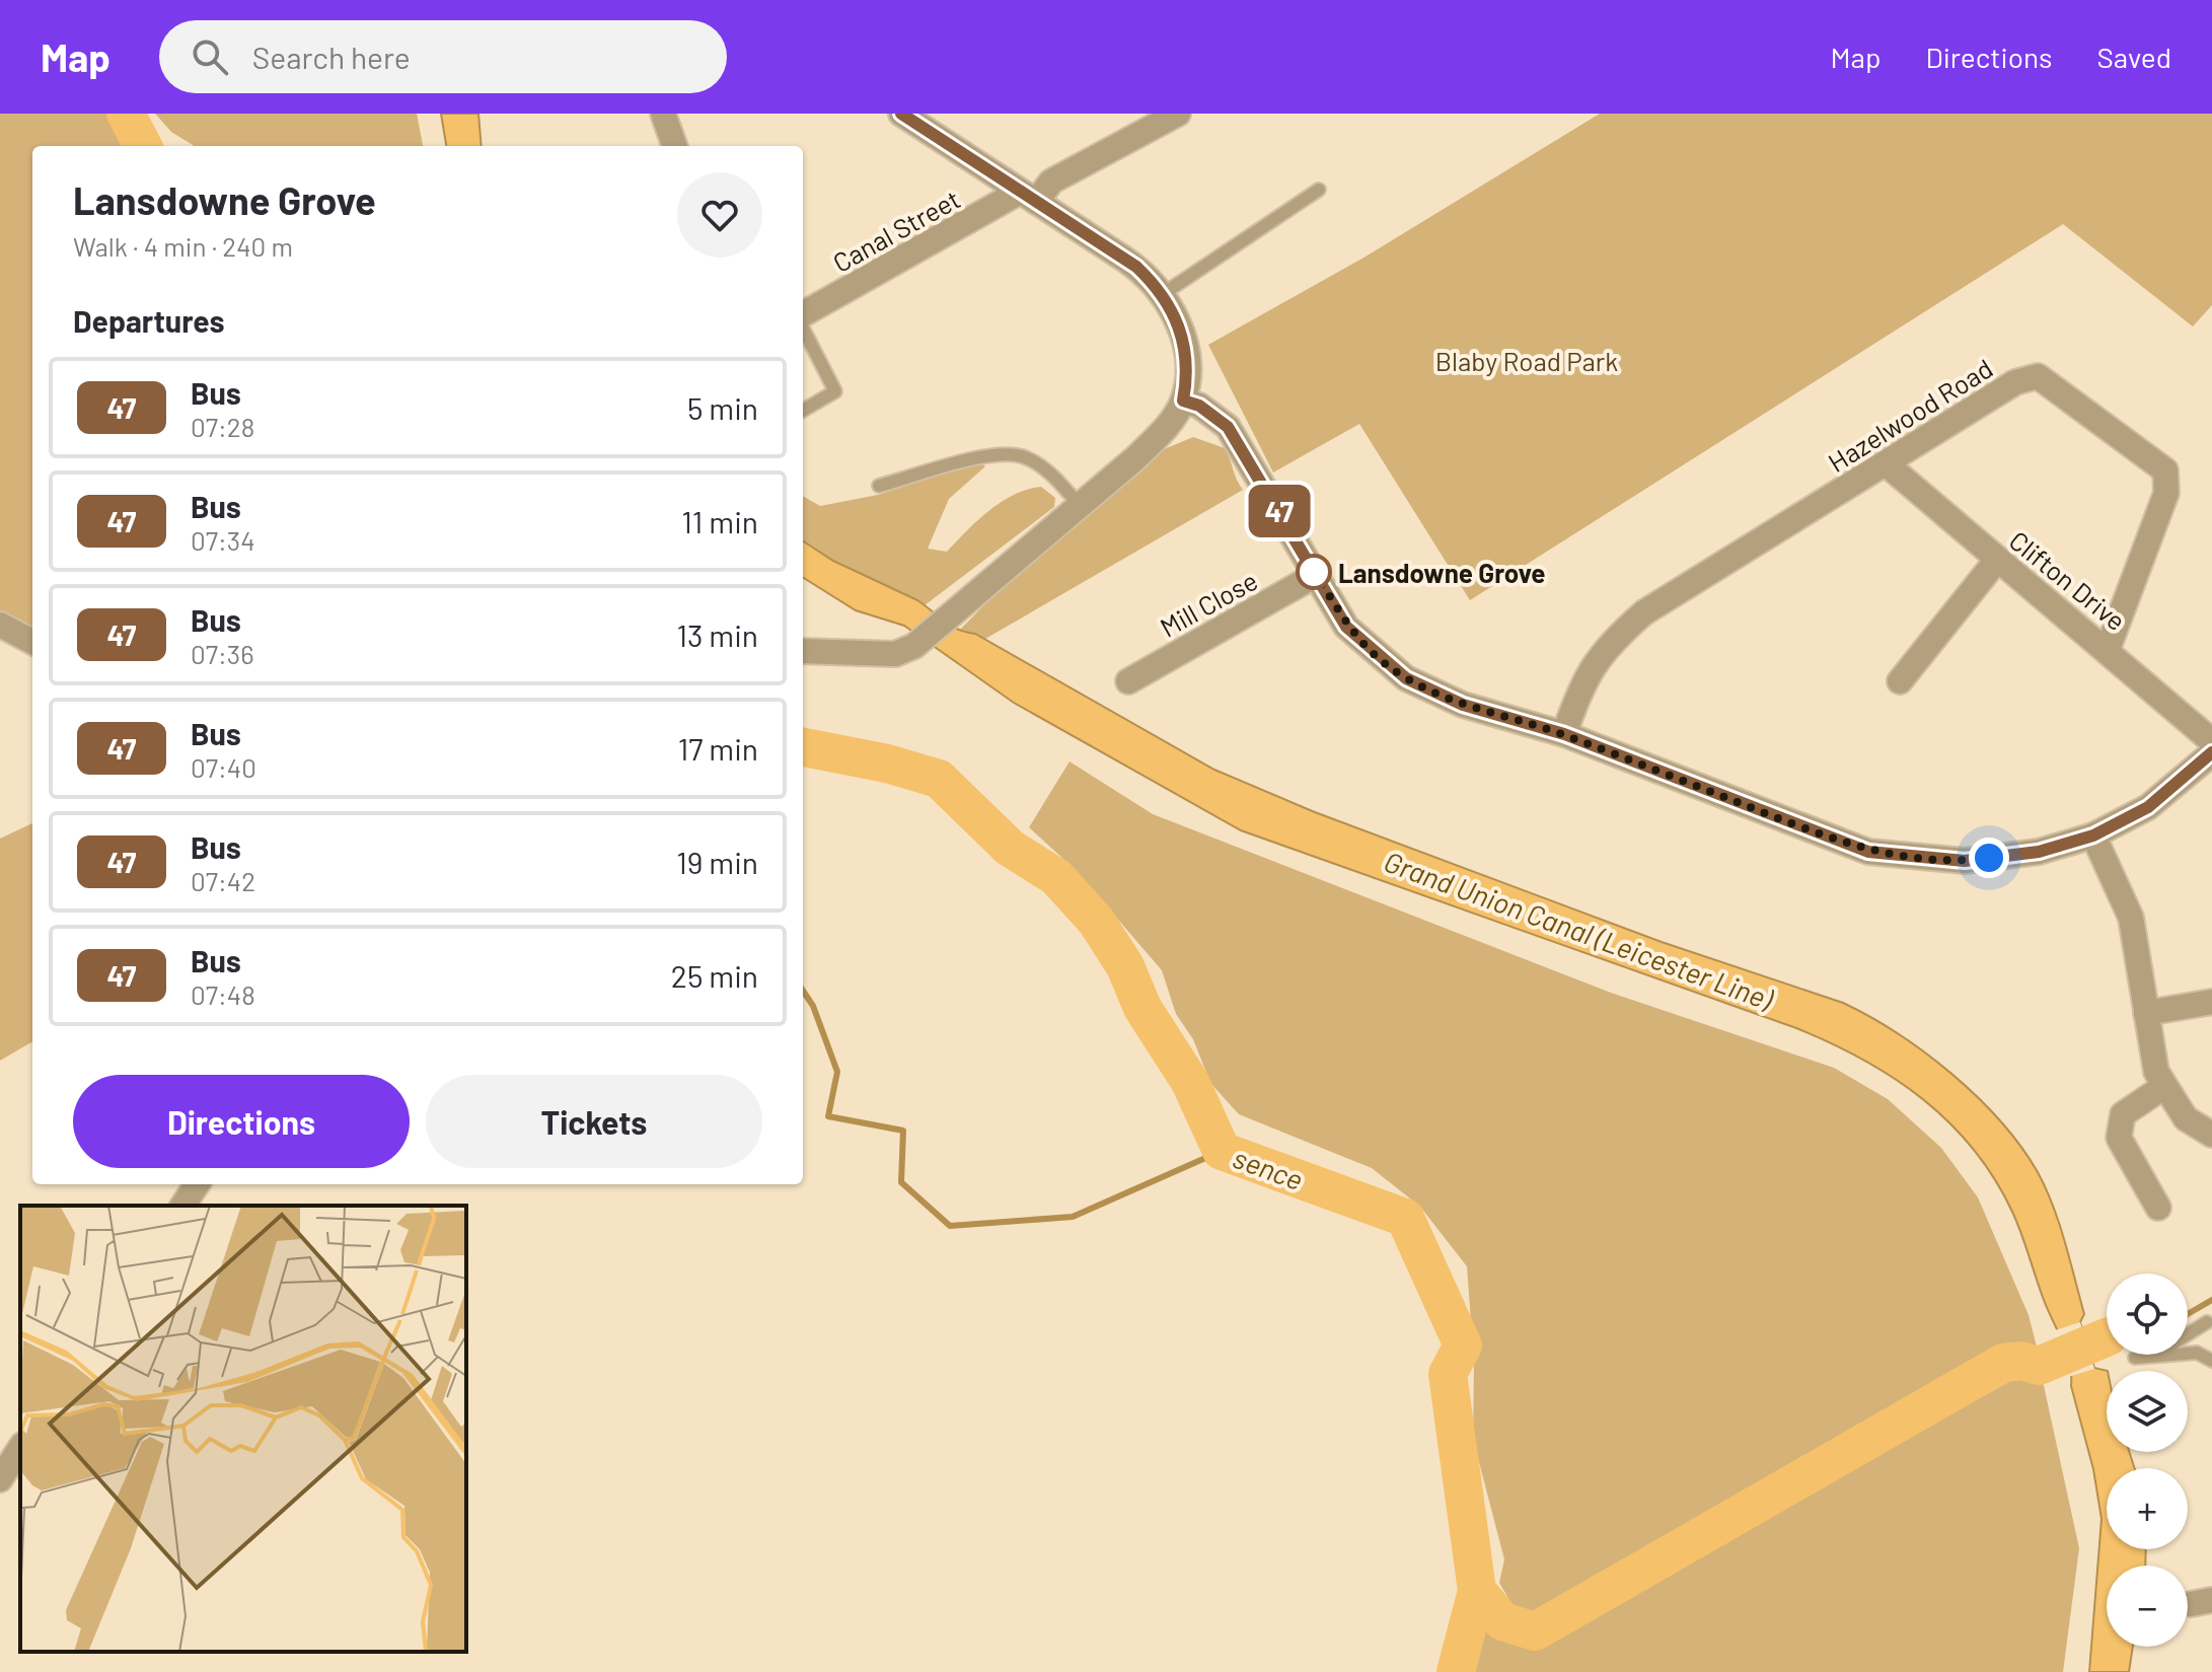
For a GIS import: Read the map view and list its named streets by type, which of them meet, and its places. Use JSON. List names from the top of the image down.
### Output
{
  "streets": {
    "street": [
      "Canal Street",
      "Hazelwood Road",
      "Clifton Drive",
      "Mill Close"
    ]
  },
  "crossings": [
    ["Hazelwood Road", "Clifton Drive"]
  ],
  "water": ["Grand Union Canal (Leicester Line)", "sence"],
  "parks": ["Blaby Road Park"],
  "places": ["Lansdowne Grove"],
  "lines": ["bus line 47"],
  "page": {
    "header": "Map",
    "search": "Search here",
    "nav": ["Map", "Directions", "Saved"],
    "on_map": "47",
    "heading": [
      ["Lansdowne Grove", "Walk · 4 min · 240 m"],
      "Departures"
    ],
    "list": [
      {
        "mark": "47",
        "name": "Bus",
        "note": "07:28",
        "value": "5 min"
      },
      {
        "mark": "47",
        "name": "Bus",
        "note": "07:34",
        "value": "11 min"
      },
      {
        "mark": "47",
        "name": "Bus",
        "note": "07:36",
        "value": "13 min"
      },
      {
        "mark": "47",
        "name": "Bus",
        "note": "07:40",
        "value": "17 min"
      },
      {
        "mark": "47",
        "name": "Bus",
        "note": "07:42",
        "value": "19 min"
      },
      {
        "mark": "47",
        "name": "Bus",
        "note": "07:48",
        "value": "25 min"
      }
    ],
    "buttons": ["Directions", "Tickets"],
    "map_buttons": ["+", "−"]
  }
}
